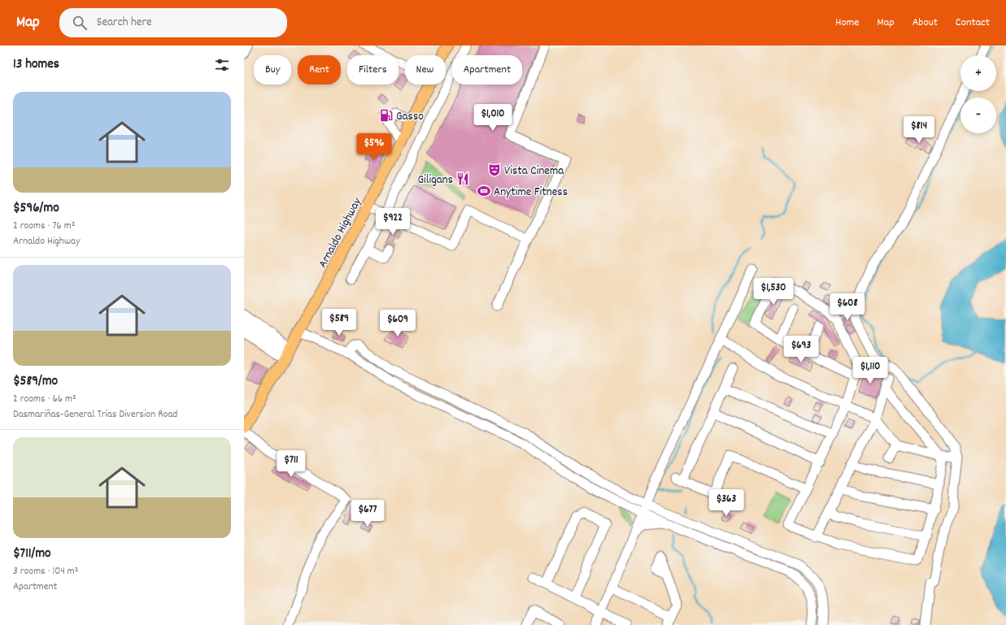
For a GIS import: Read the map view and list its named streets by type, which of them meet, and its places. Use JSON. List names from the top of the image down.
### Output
{
  "streets": {
    "main road": ["Arnaldo Highway"]
  },
  "places": {
    "fuel station": ["Gasso"],
    "theatre": ["Vista Cinema"],
    "restaurant": ["Giligans"],
    "sports": ["Anytime Fitness"]
  },
  "page": {
    "header": "Map",
    "search": "Search here",
    "nav": [
      "Home",
      "Map",
      "About",
      "Contact"
    ],
    "heading": "13 homes",
    "map_buttons": ["+", "−"],
    "chip": [
      "Buy",
      "Rent",
      "Filters",
      "New",
      "Apartment"
    ],
    "list": [
      {
        "name": "$596/mo",
        "note": "2 rooms · 76 m² · Arnaldo Highway"
      },
      {
        "name": "$589/mo",
        "note": "2 rooms · 66 m² · Dasmariñas-General Trias Diversion Road"
      },
      {
        "name": "$711/mo",
        "note": "3 rooms · 104 m² · Apartment"
      }
    ],
    "price": [
      "$1,010",
      "$814",
      "$596",
      "$922",
      "$1,530",
      "$608",
      "$589",
      "$609",
      "$693",
      "$1,110",
      "$711",
      "$363",
      "$677"
    ]
  }
}
